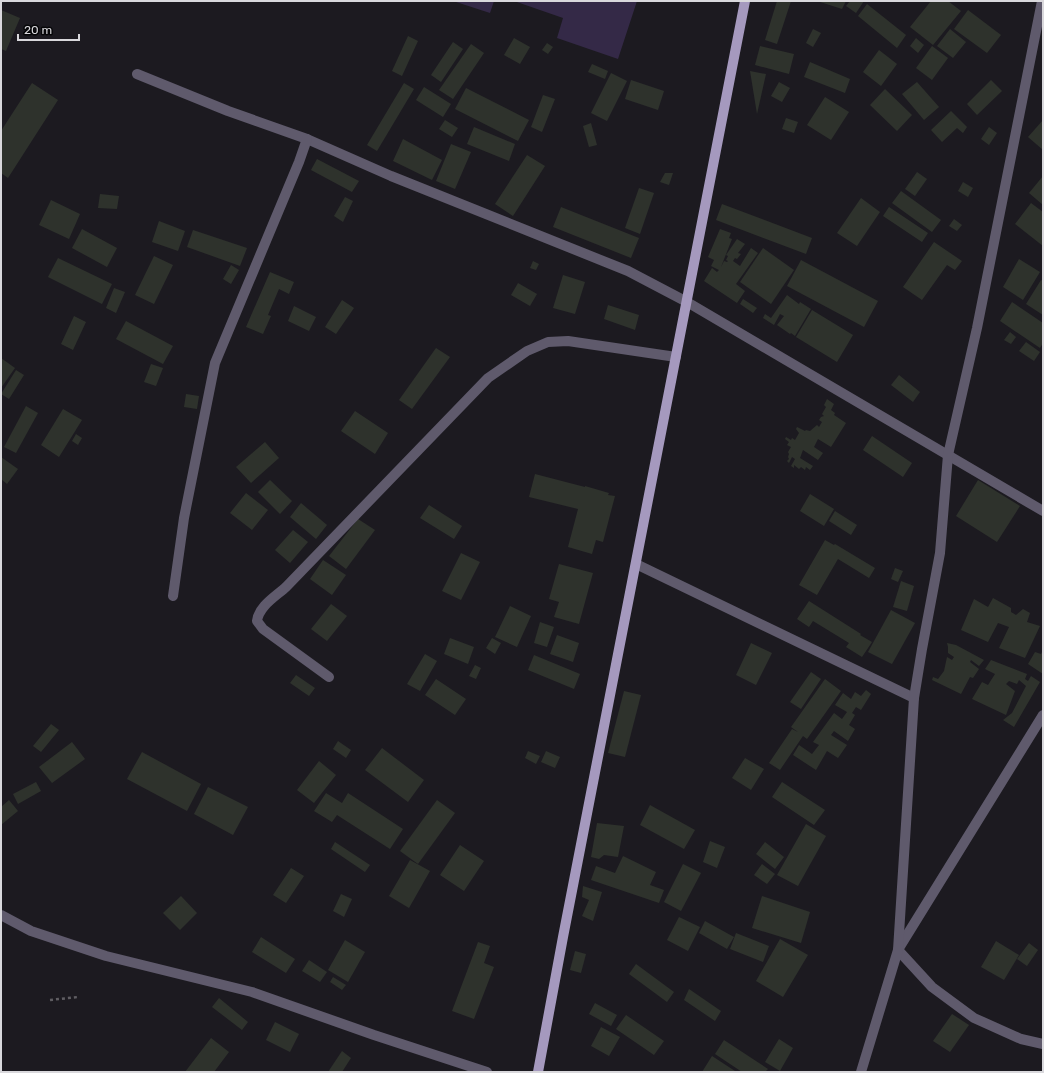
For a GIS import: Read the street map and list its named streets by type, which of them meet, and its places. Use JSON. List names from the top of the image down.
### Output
{
  "scale_bar": "20 m"
}
